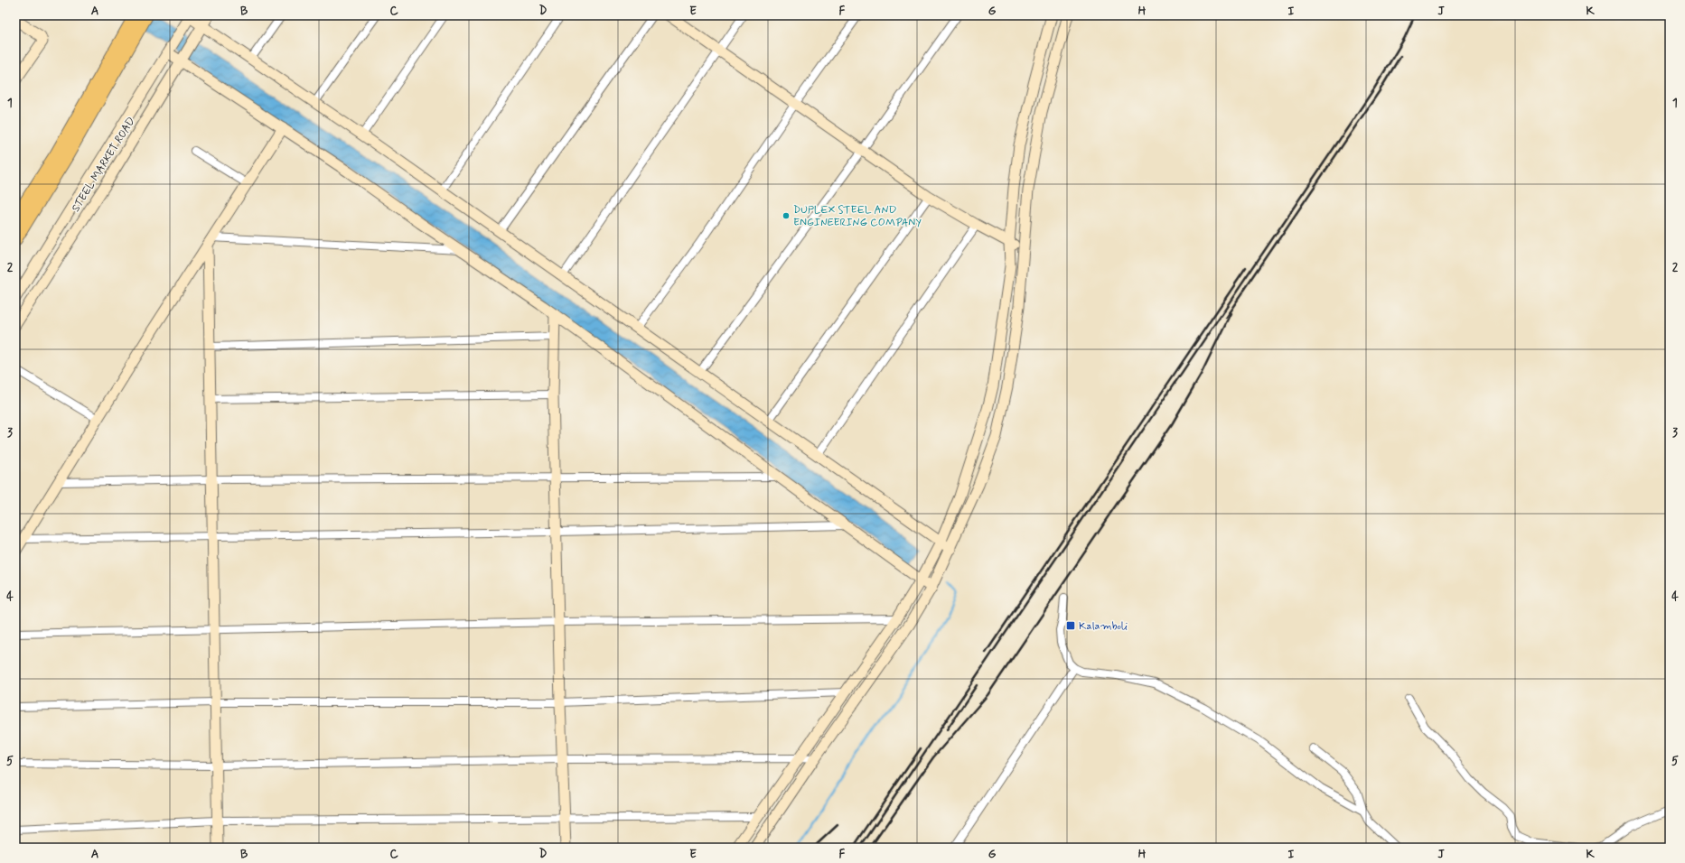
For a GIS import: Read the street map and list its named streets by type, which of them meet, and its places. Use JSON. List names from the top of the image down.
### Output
{
  "streets": {
    "street": ["STEEL MARKET ROAD"]
  },
  "places": {
    "other": ["DUPLEX STEEL AND ENGINEERING COMPANY"],
    "transit": ["Kalamboli"]
  },
  "grid": {
    "columns": [
      "A",
      "B",
      "C",
      "D",
      "E",
      "F",
      "G",
      "H",
      "I",
      "J",
      "K"
    ],
    "rows": [
      "1",
      "2",
      "3",
      "4",
      "5"
    ]
  }
}
